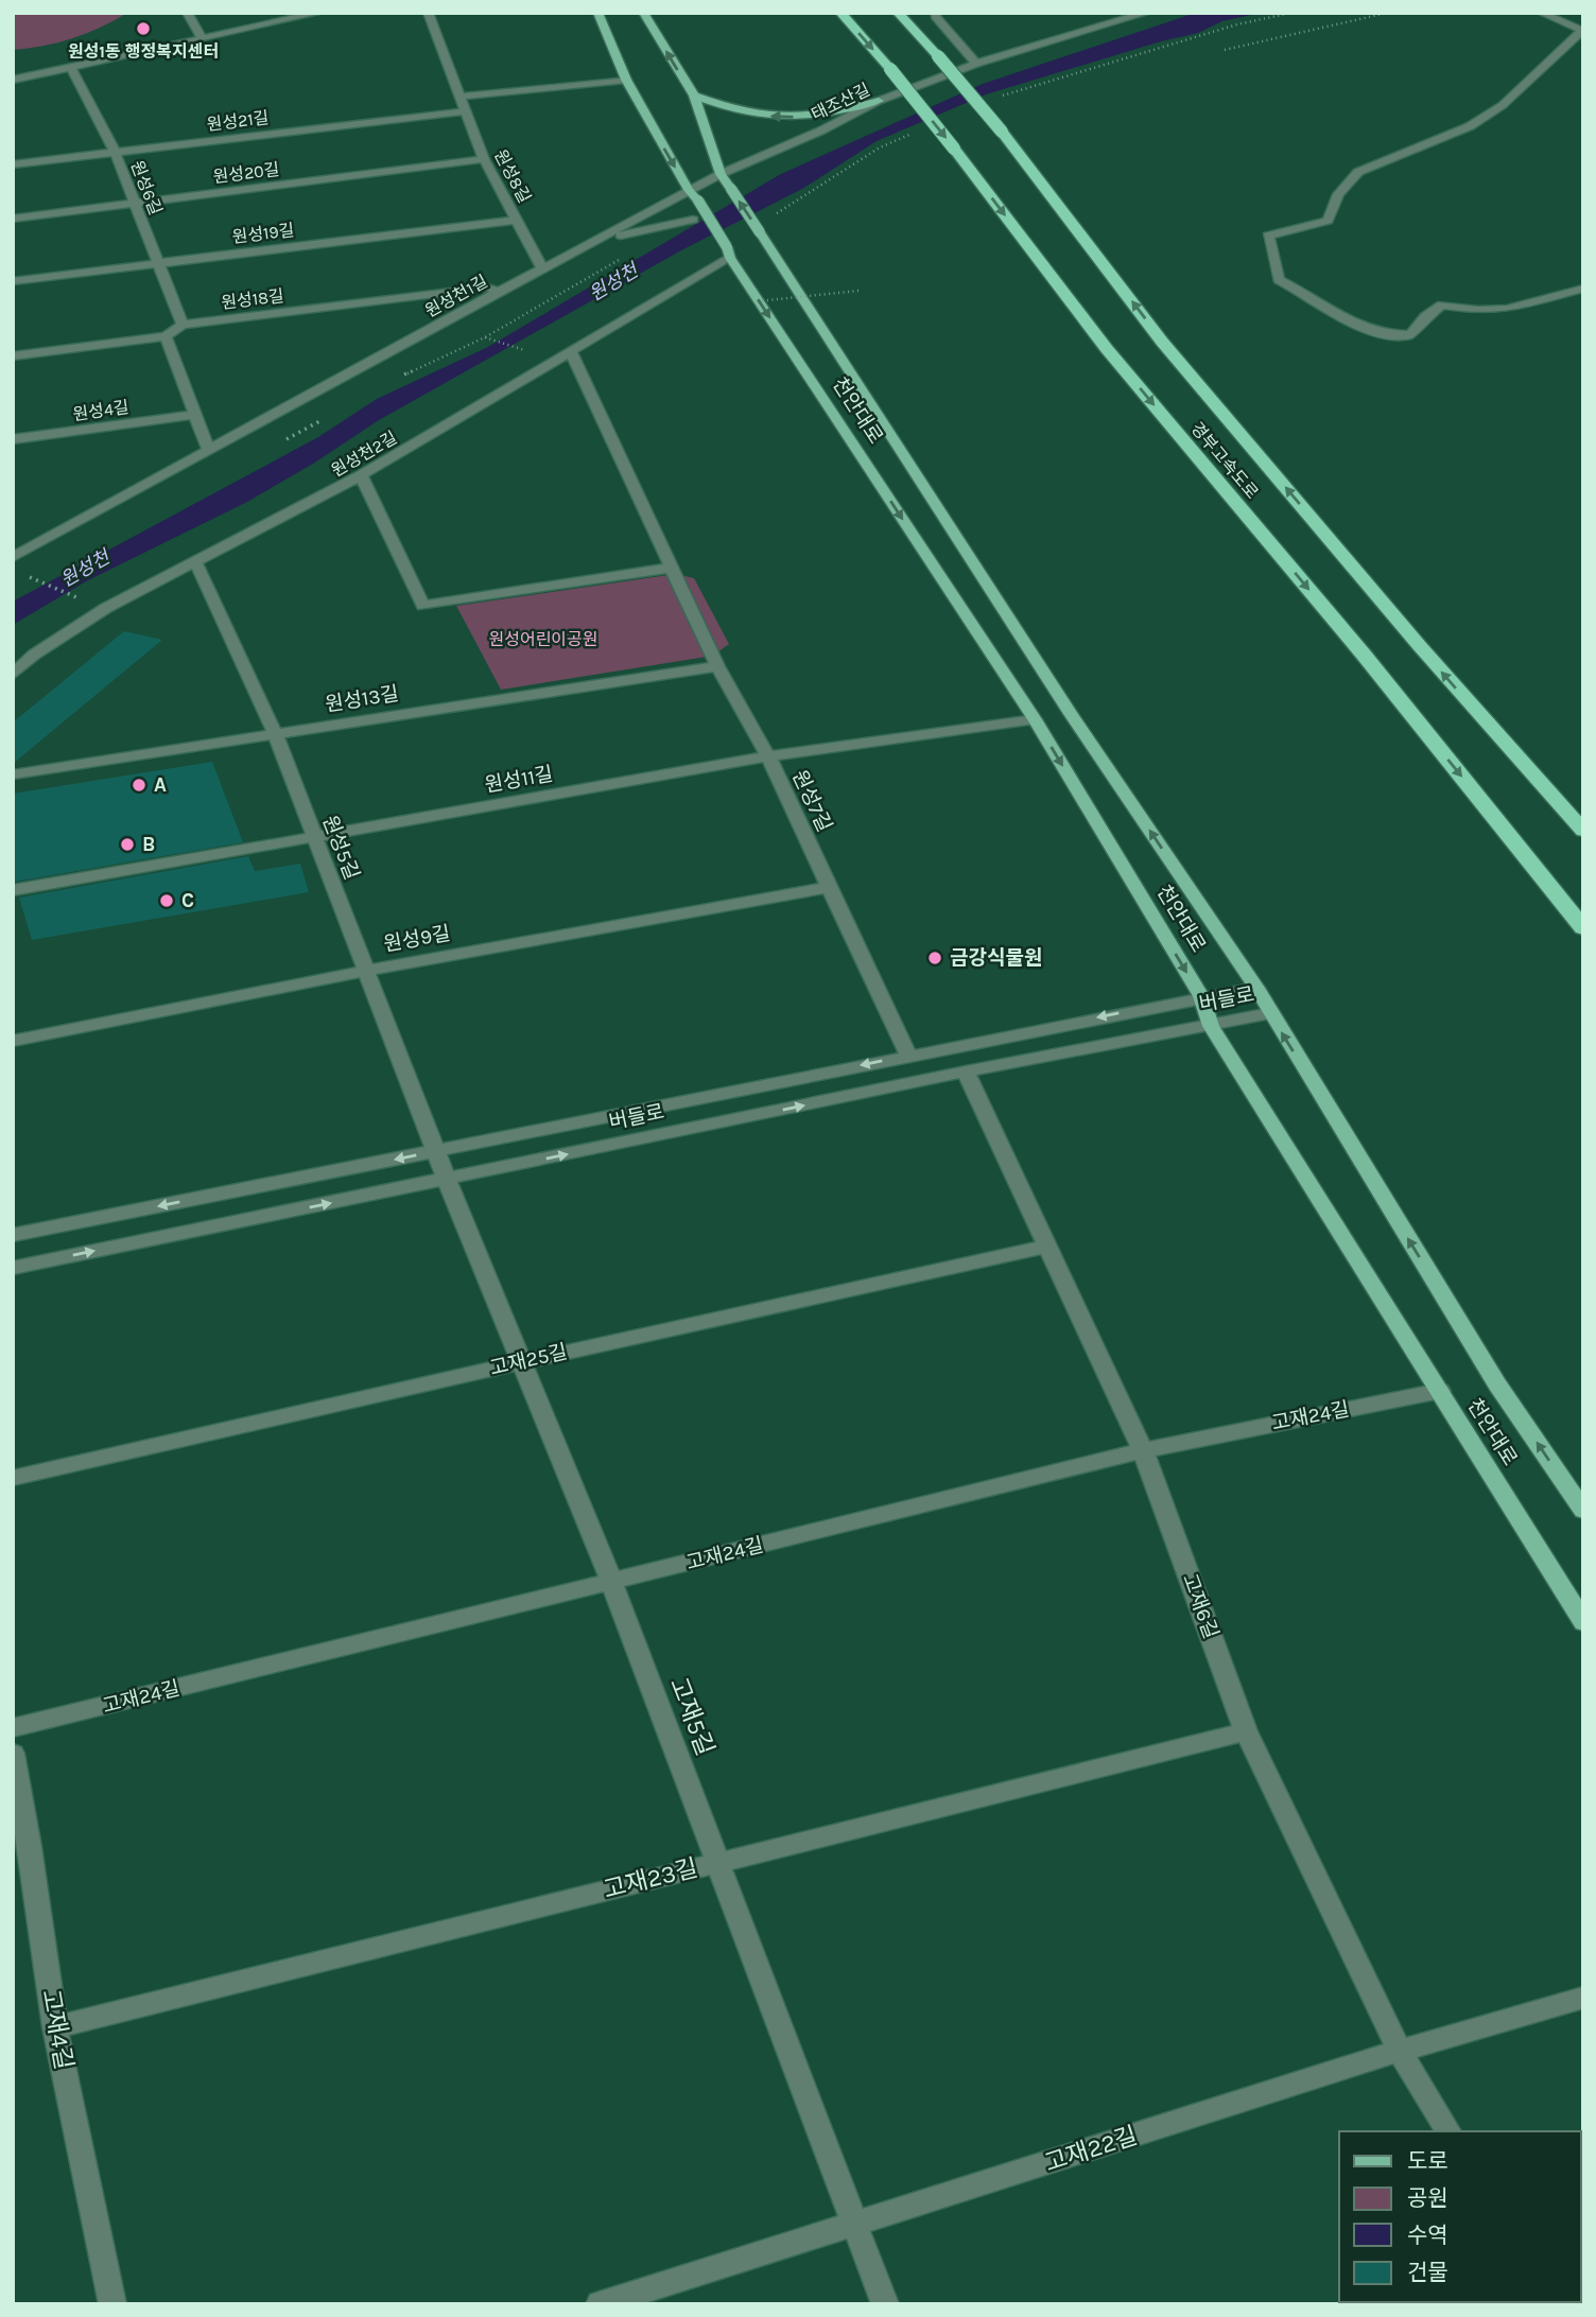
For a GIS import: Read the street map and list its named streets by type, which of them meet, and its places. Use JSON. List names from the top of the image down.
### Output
{
  "streets": {
    "highway": ["경부고속도로"],
    "main road": ["천안대로"],
    "street": [
      "태조산길",
      "원성21길",
      "원성20길",
      "원성8길",
      "원성6길",
      "원성19길",
      "원성천1길",
      "원성18길",
      "원성4길",
      "원성천2길",
      "원성13길",
      "원성11길",
      "원성7길",
      "원성5길",
      "원성9길",
      "버들로",
      "고재25길",
      "고재24길",
      "고재6길",
      "고재5길",
      "고재23길",
      "고재4길",
      "고재22길"
    ]
  },
  "crossings": [
    ["태조산길", "원성천1길"],
    ["태조산길", "천안대로"],
    ["원성21길", "원성8길"],
    ["원성21길", "원성6길"],
    ["원성20길", "원성8길"],
    ["원성20길", "원성6길"],
    ["원성8길", "원성19길"],
    ["원성8길", "원성천1길"],
    ["원성6길", "원성19길"],
    ["원성6길", "원성18길"],
    ["원성천1길", "원성18길"],
    ["원성천1길", "천안대로"],
    ["천안대로", "원성천2길"],
    ["천안대로", "원성11길"],
    ["천안대로", "버들로"],
    ["천안대로", "고재24길"],
    ["원성천2길", "원성7길"],
    ["원성천2길", "원성5길"],
    ["원성13길", "원성7길"],
    ["원성13길", "원성5길"],
    ["원성11길", "원성7길"],
    ["원성11길", "원성5길"],
    ["원성7길", "원성9길"],
    ["원성7길", "버들로"],
    ["원성5길", "원성9길"],
    ["원성5길", "버들로"],
    ["원성5길", "고재5길"],
    ["버들로", "고재6길"],
    ["버들로", "고재5길"],
    ["고재25길", "고재6길"],
    ["고재25길", "고재5길"],
    ["고재24길", "고재6길"],
    ["고재24길", "고재5길"],
    ["고재6길", "고재23길"],
    ["고재6길", "고재22길"],
    ["고재5길", "고재23길"],
    ["고재5길", "고재22길"],
    ["고재23길", "고재4길"]
  ],
  "water": ["원성천"],
  "parks": ["원성어린이공원"],
  "places": [
    "원성1동 행정복지센터",
    "A",
    "B",
    "C",
    "금강식물원"
  ],
  "legend": [
    "도로",
    "공원",
    "수역",
    "건물"
  ]
}
